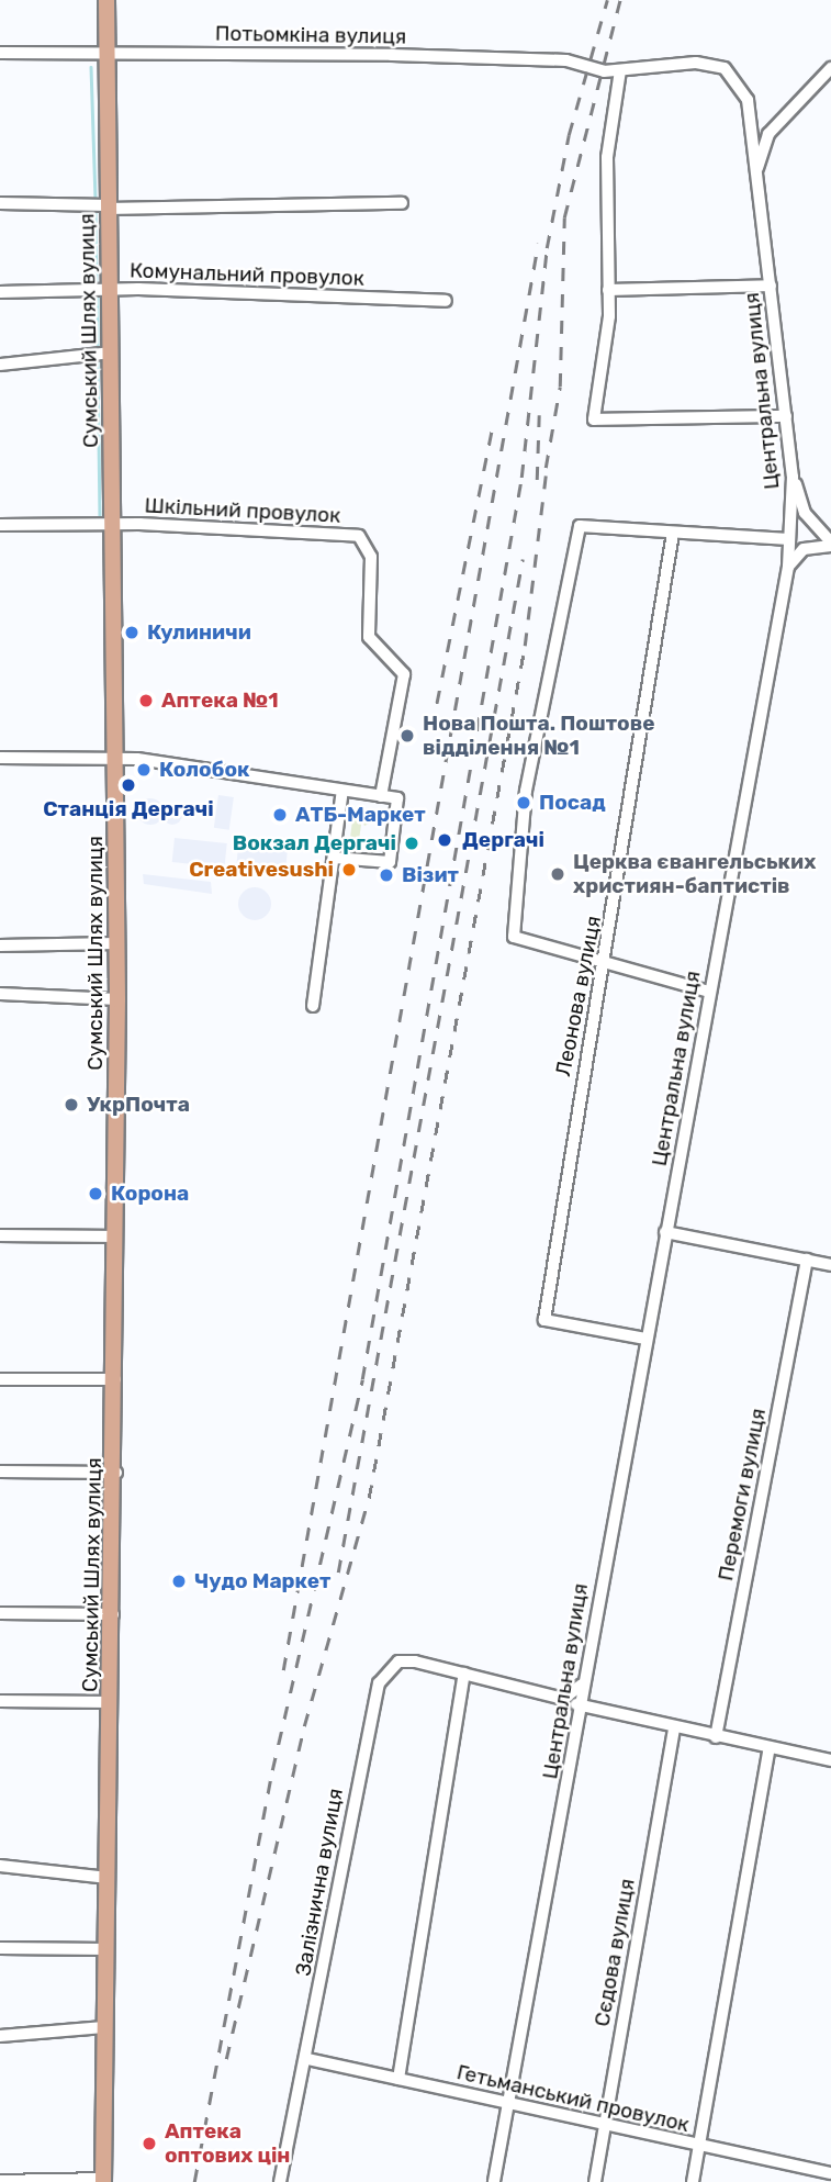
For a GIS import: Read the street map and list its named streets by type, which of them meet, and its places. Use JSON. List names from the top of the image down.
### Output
{
  "streets": {
    "main road": ["Сумський Шлях вулиця"],
    "street": [
      "Потьомкіна вулиця",
      "Комунальний провулок",
      "Центральна вулиця",
      "Шкільний провулок",
      "Леонова вулиця",
      "Перемоги вулиця",
      "Залізнична вулиця",
      "Сєдова вулиця",
      "Гетьманський провулок"
    ]
  },
  "crossings": [
    ["Потьомкіна вулиця", "Сумський Шлях вулиця"],
    ["Потьомкіна вулиця", "Центральна вулиця"],
    ["Комунальний провулок", "Сумський Шлях вулиця"],
    ["Сумський Шлях вулиця", "Шкільний провулок"],
    ["Центральна вулиця", "Леонова вулиця"],
    ["Центральна вулиця", "Гетьманський провулок"],
    ["Залізнична вулиця", "Гетьманський провулок"],
    ["Сєдова вулиця", "Гетьманський провулок"]
  ],
  "places": [
    "Кулиничи",
    "Аптека №1",
    "Нова Пошта. Поштове відділення №1",
    "Колобок",
    "Станція Дергачі",
    "Посад",
    "АТБ-Маркет",
    "Дергачі",
    "Вокзал Дергачі",
    "Creativesushi",
    "Церква євангельських християн-баптистів",
    "Візит",
    "УкрПочта",
    "Корона",
    "Чудо Маркет",
    "Аптека оптових цін"
  ]
}
